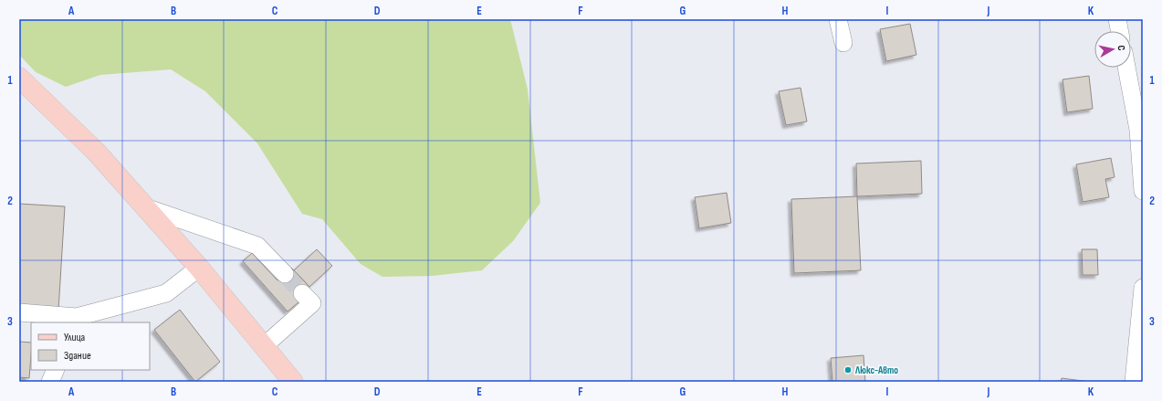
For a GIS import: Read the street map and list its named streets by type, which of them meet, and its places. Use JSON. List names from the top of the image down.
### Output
{
  "places": ["Люкс-Авто"],
  "legend": ["Улица", "Здание"],
  "north": "right",
  "grid": {
    "columns": [
      "A",
      "B",
      "C",
      "D",
      "E",
      "F",
      "G",
      "H",
      "I",
      "J",
      "K"
    ],
    "rows": ["1", "2", "3"]
  }
}
